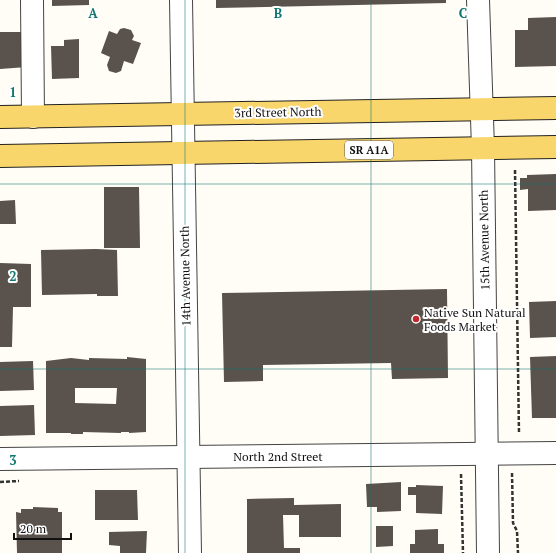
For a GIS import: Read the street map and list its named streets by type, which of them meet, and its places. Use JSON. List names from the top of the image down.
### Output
{
  "streets": {
    "main road": ["3rd Street North", "SR A1A"],
    "street": ["15th Avenue North", "14th Avenue North", "North 2nd Street"]
  },
  "crossings": [
    ["3rd Street North", "15th Avenue North"],
    ["3rd Street North", "14th Avenue North"],
    ["SR A1A", "15th Avenue North"],
    ["SR A1A", "14th Avenue North"],
    ["15th Avenue North", "North 2nd Street"],
    ["14th Avenue North", "North 2nd Street"]
  ],
  "places": ["Native Sun Natural Foods Market"],
  "scale_bar": "20 m",
  "grid": {
    "columns": ["A", "B", "C"],
    "rows": ["1", "2", "3"]
  }
}
